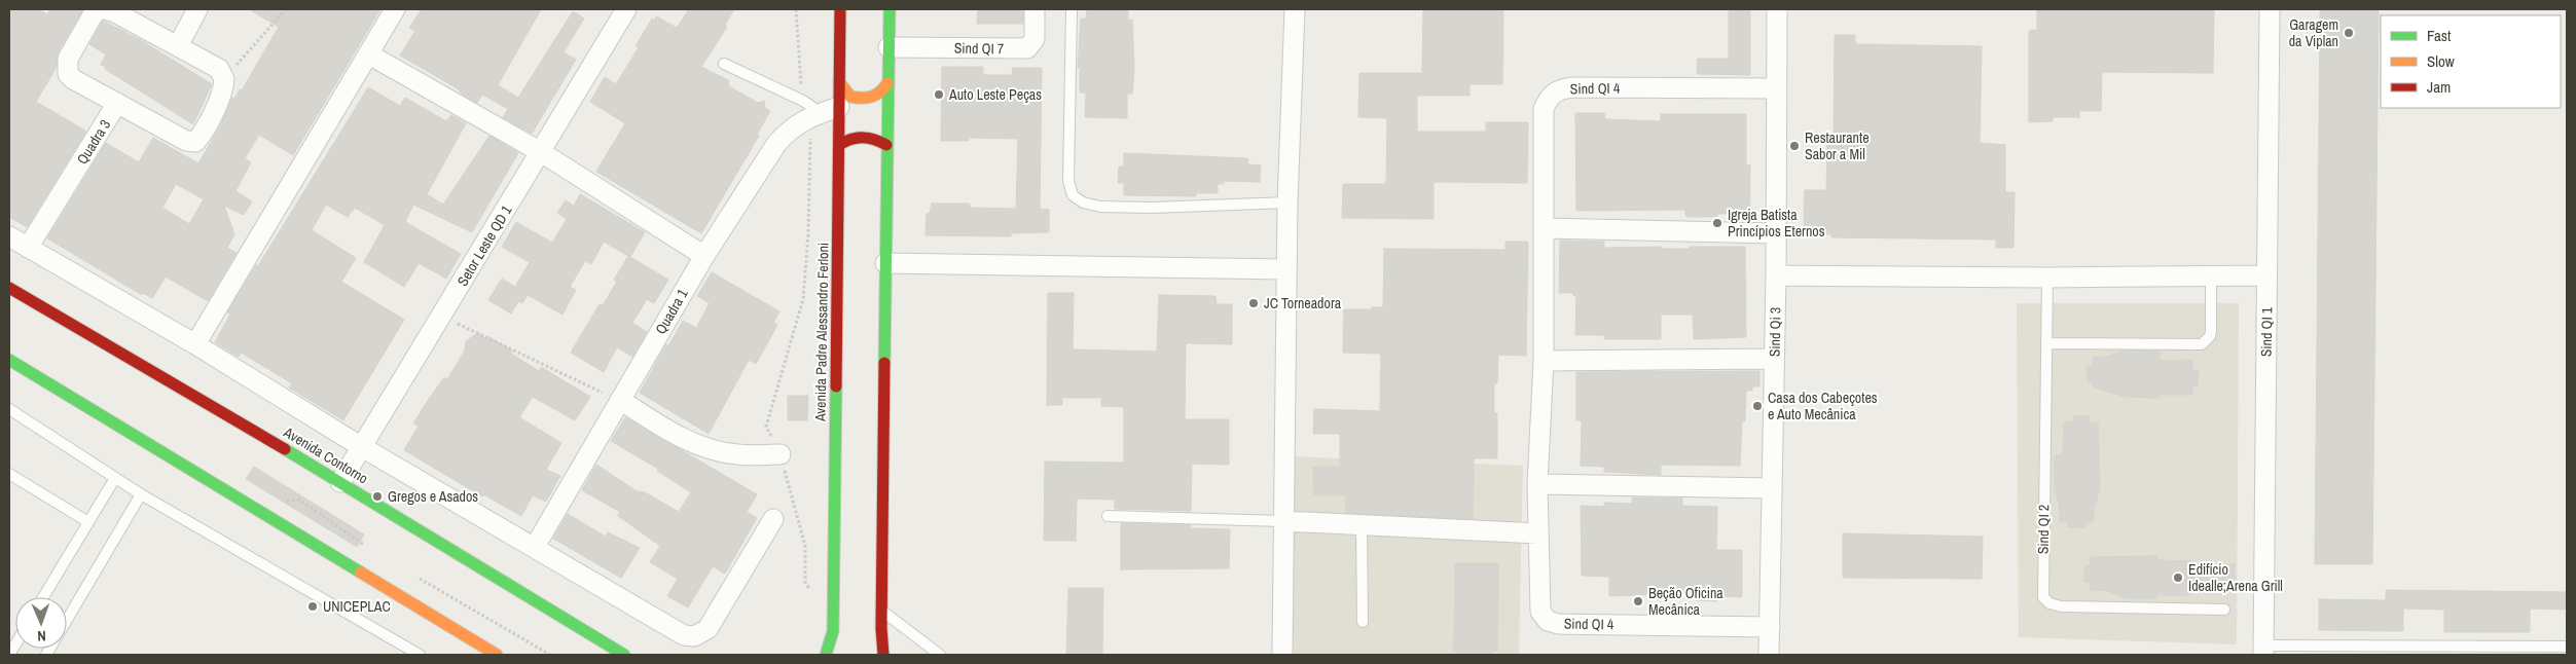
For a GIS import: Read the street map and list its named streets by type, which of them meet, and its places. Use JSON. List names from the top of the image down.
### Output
{
  "streets": {
    "main road": ["Avenida Padre Alessandro Ferloni", "Avenida Contorno"],
    "street": [
      "Sind QI 7",
      "Sind QI 4",
      "Quadra 3",
      "Setor Leste QD 1",
      "Quadra 1",
      "Sind Qi 3",
      "Sind QI 1"
    ],
    "lane": ["Sind QI 2"]
  },
  "crossings": [
    ["Sind QI 4", "Sind Qi 3"],
    ["Setor Leste QD 1", "Avenida Contorno"],
    ["Quadra 1", "Avenida Padre Alessandro Ferloni"]
  ],
  "places": [
    "Garagem da Viplan",
    "Auto Leste Peças",
    "Restaurante Sabor a Mil",
    "Igreja Batista Princípios Eternos",
    "JC Torneadora",
    "Casa dos Cabeçotes e Auto Mecânica",
    "Gregos e Asados",
    "Edifício Idealle;Arena Grill",
    "Beção Oficina Mecânica",
    "UNICEPLAC"
  ],
  "legend": ["Fast", "Slow", "Jam"],
  "north": "bottom"
}
